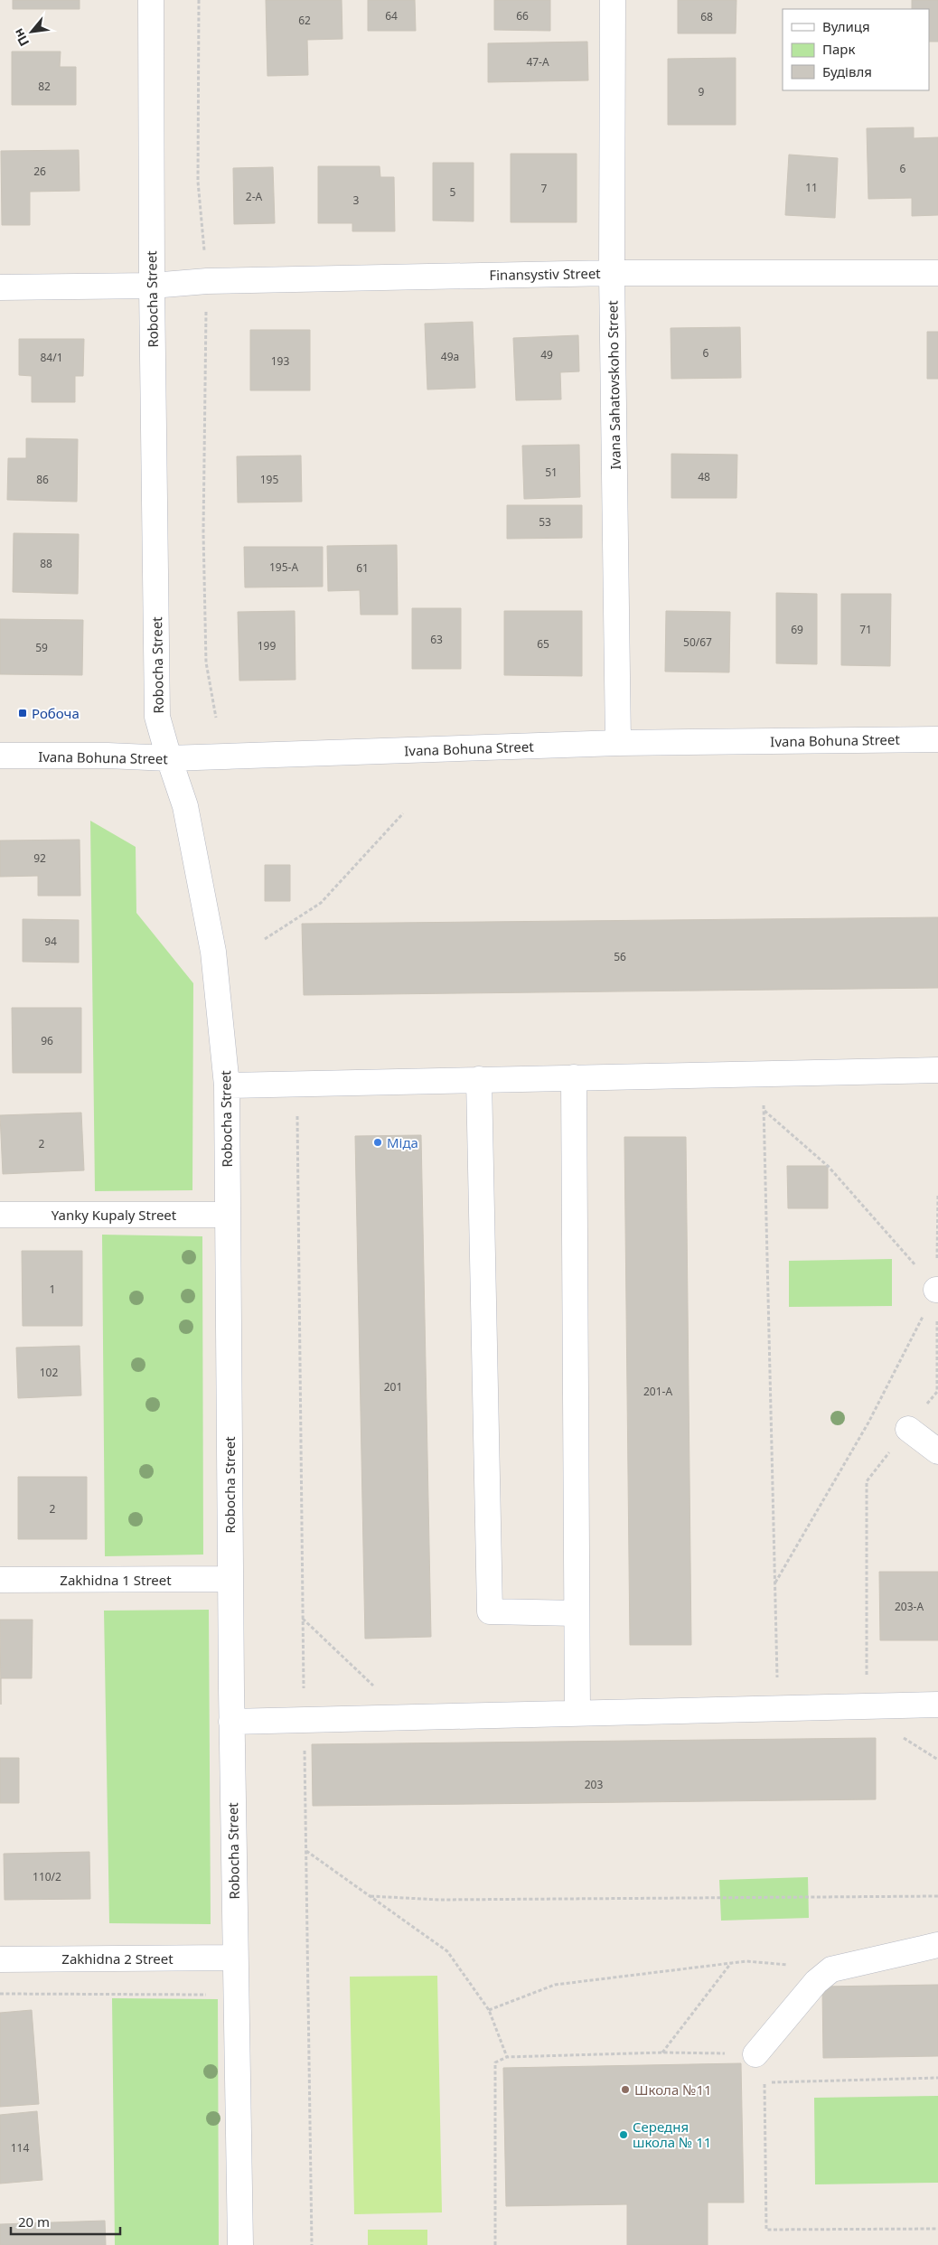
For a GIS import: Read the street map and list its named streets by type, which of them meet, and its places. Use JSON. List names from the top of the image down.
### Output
{
  "streets": {
    "street": [
      "Finansystiv Street",
      "Robocha Street",
      "Ivana Sahatovskoho Street",
      "Ivana Bohuna Street",
      "Yanky Kupaly Street",
      "Zakhidna 1 Street",
      "Zakhidna 2 Street"
    ]
  },
  "crossings": [
    ["Finansystiv Street", "Robocha Street"],
    ["Finansystiv Street", "Ivana Sahatovskoho Street"],
    ["Robocha Street", "Ivana Bohuna Street"],
    ["Robocha Street", "Yanky Kupaly Street"],
    ["Robocha Street", "Zakhidna 1 Street"],
    ["Robocha Street", "Zakhidna 2 Street"],
    ["Ivana Sahatovskoho Street", "Ivana Bohuna Street"]
  ],
  "places": {
    "transit": ["Робоча"],
    "other": ["Міда", "Школа №11", "Середня школа № 11"]
  },
  "house_numbers": [
    "64",
    "66",
    "68",
    "62",
    "47-А",
    "82",
    "9",
    "6",
    "26",
    "11",
    "7",
    "5",
    "2-А",
    "3",
    "6",
    "49",
    "49а",
    "84/1",
    "193",
    "51",
    "48",
    "86",
    "195",
    "53",
    "88",
    "195-А",
    "61",
    "69",
    "71",
    "63",
    "50/67",
    "65",
    "199",
    "59",
    "92",
    "94",
    "56",
    "96",
    "2",
    "1",
    "102",
    "201",
    "201-А",
    "2",
    "203-А",
    "203",
    "110/2",
    "114"
  ],
  "legend": ["Вулиця", "Парк", "Будівля"],
  "scale_bar": "20 m",
  "north": "bottom left"
}
